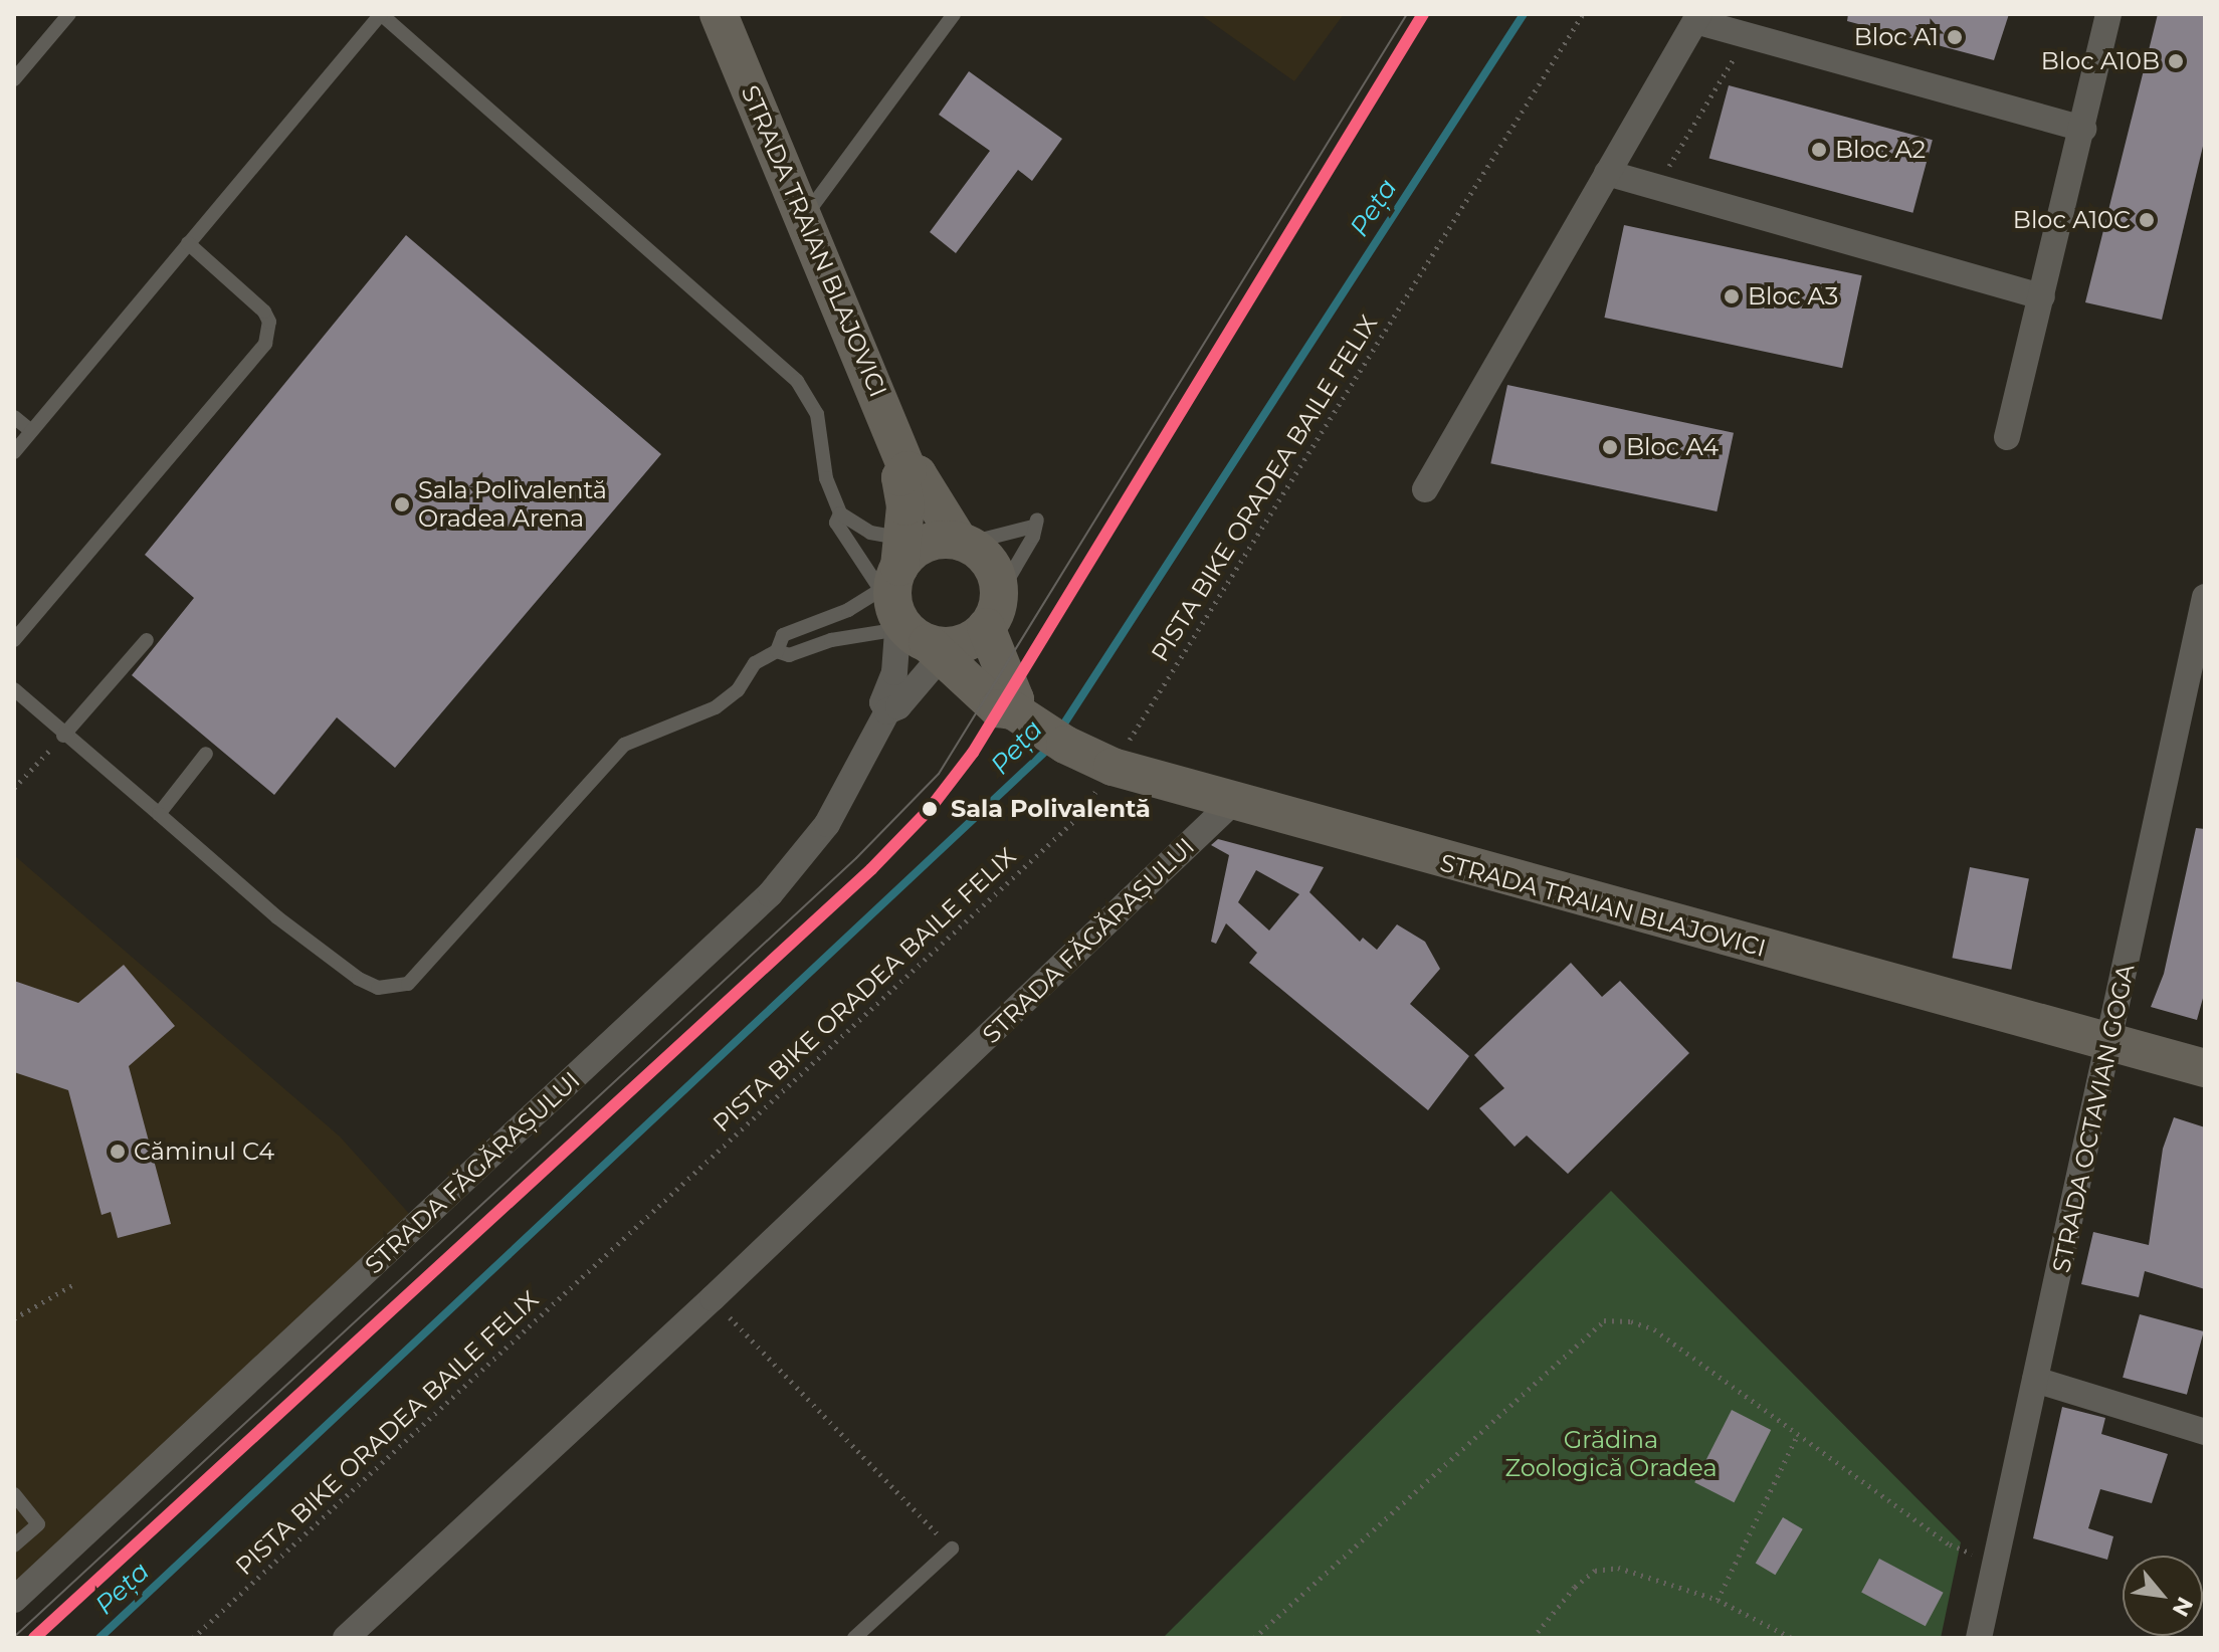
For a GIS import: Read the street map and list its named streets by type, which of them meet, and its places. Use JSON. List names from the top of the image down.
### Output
{
  "streets": {
    "street": ["STRADA TRAIAN BLAJOVICI", "STRADA FĂGĂRAȘULUI", "STRADA OCTAVIAN GOGA"],
    "path": ["PISTA BIKE ORADEA BAILE FELIX"]
  },
  "crossings": [
    ["STRADA TRAIAN BLAJOVICI", "PISTA BIKE ORADEA BAILE FELIX"],
    ["STRADA TRAIAN BLAJOVICI", "STRADA FĂGĂRAȘULUI"],
    ["STRADA TRAIAN BLAJOVICI", "STRADA OCTAVIAN GOGA"]
  ],
  "water": ["Peța"],
  "parks": ["Grădina Zoologică Oradea"],
  "places": [
    "Bloc A1",
    "Bloc A10B",
    "Bloc A2",
    "Bloc A10C",
    "Bloc A3",
    "Bloc A4",
    "Sala Polivalentă Oradea Arena",
    "Sala Polivalentă",
    "Căminul C4"
  ],
  "north": "bottom right"
}
